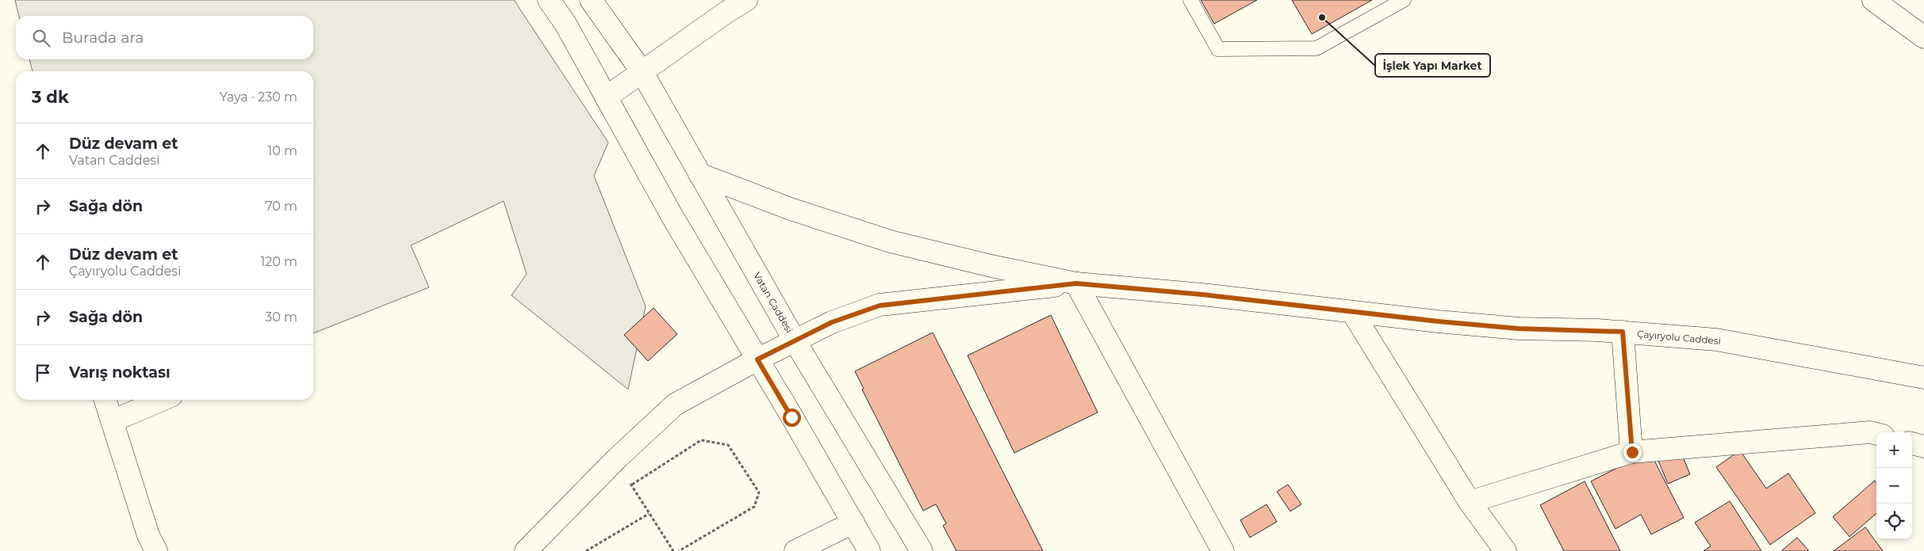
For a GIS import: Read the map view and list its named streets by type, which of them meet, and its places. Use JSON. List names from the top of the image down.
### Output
{
  "streets": {
    "street": ["Vatan Caddesi", "Çayıryolu Caddesi"]
  },
  "places": ["İşlek Yapı Market"],
  "page": {
    "search": "Burada ara",
    "heading": ["3 dk", "Yaya · 230 m"],
    "list": [
      ["Düz devam et", "Vatan Caddesi", "10 m"],
      ["Sağa dön", "70 m"],
      ["Düz devam et", "Çayıryolu Caddesi", "120 m"],
      ["Sağa dön", "30 m"],
      "Varış noktası"
    ],
    "map_buttons": ["+", "−"]
  }
}
